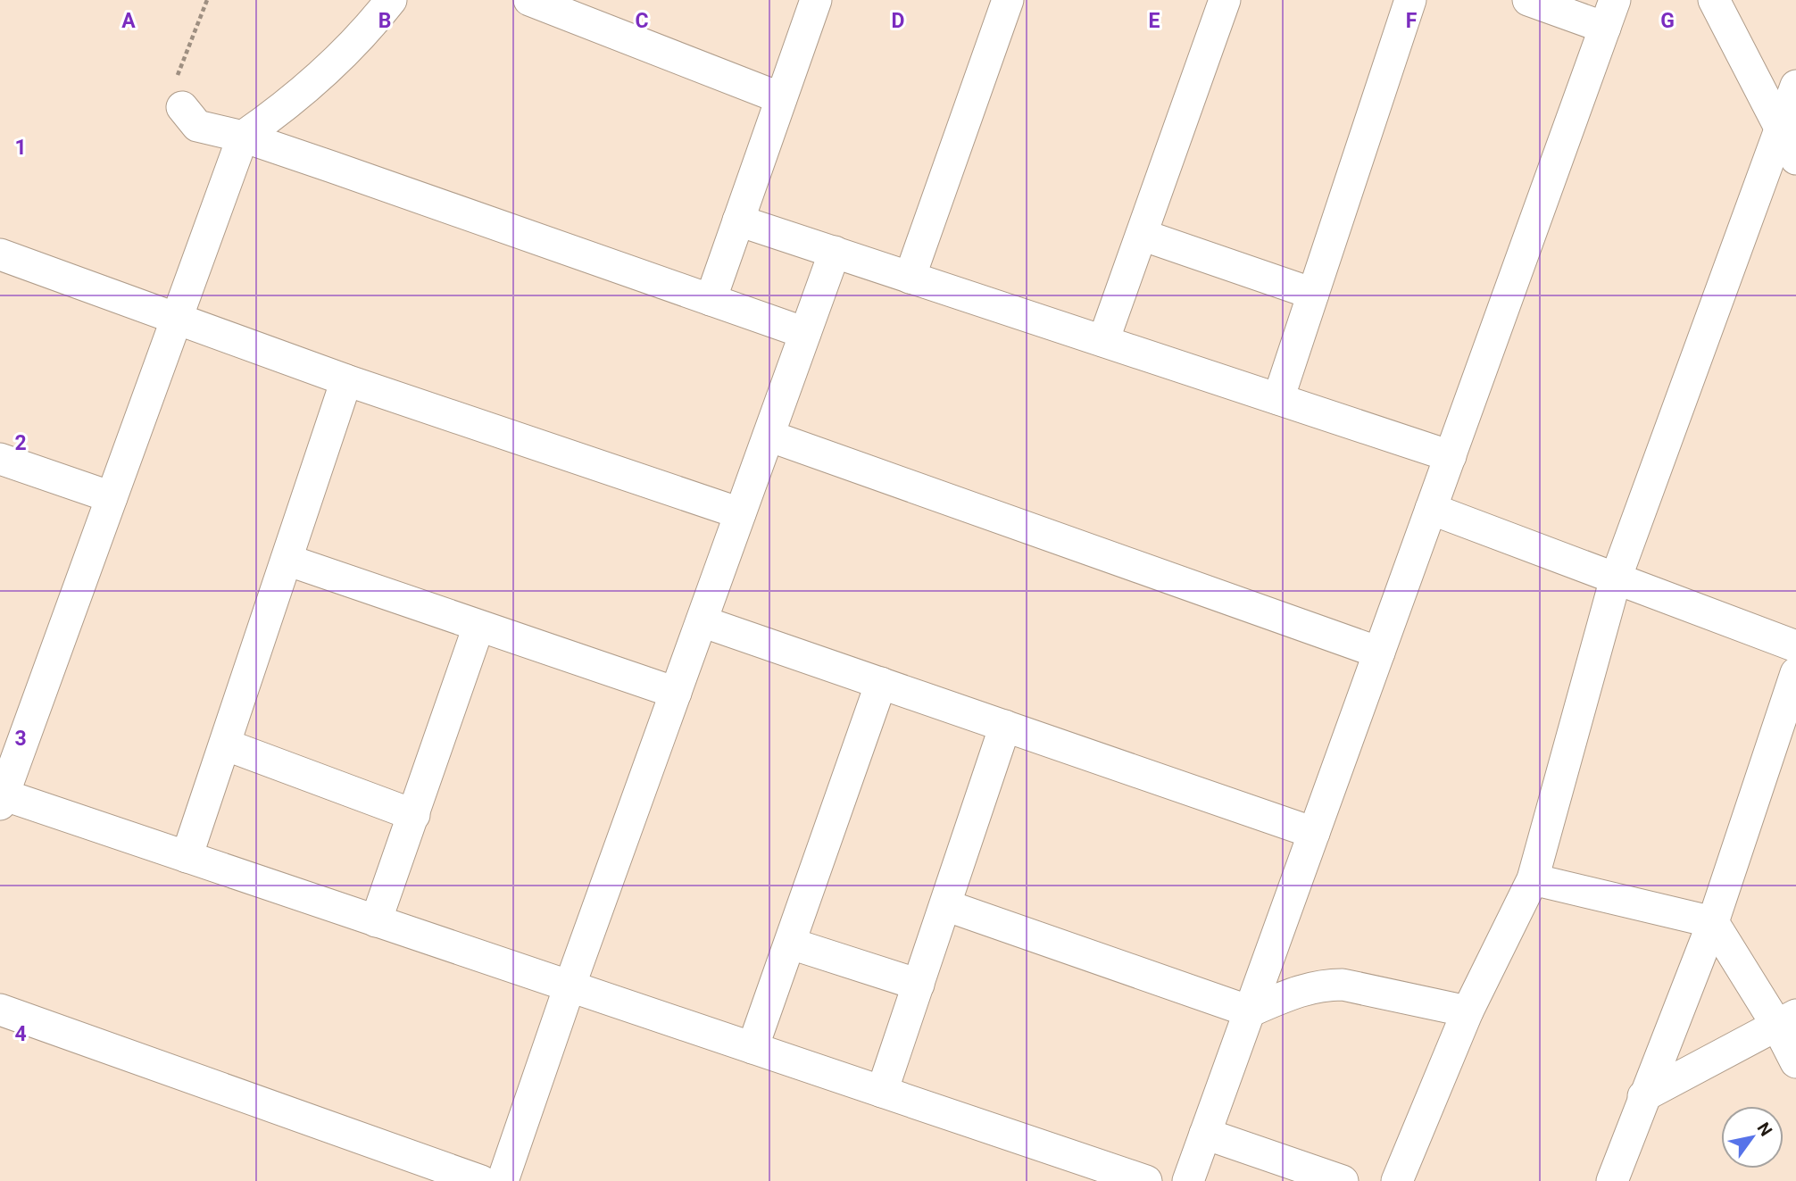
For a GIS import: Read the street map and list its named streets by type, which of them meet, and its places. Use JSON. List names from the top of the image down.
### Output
{
  "north": "top right",
  "grid": {
    "columns": [
      "A",
      "B",
      "C",
      "D",
      "E",
      "F",
      "G"
    ],
    "rows": [
      "1",
      "2",
      "3",
      "4"
    ]
  }
}
